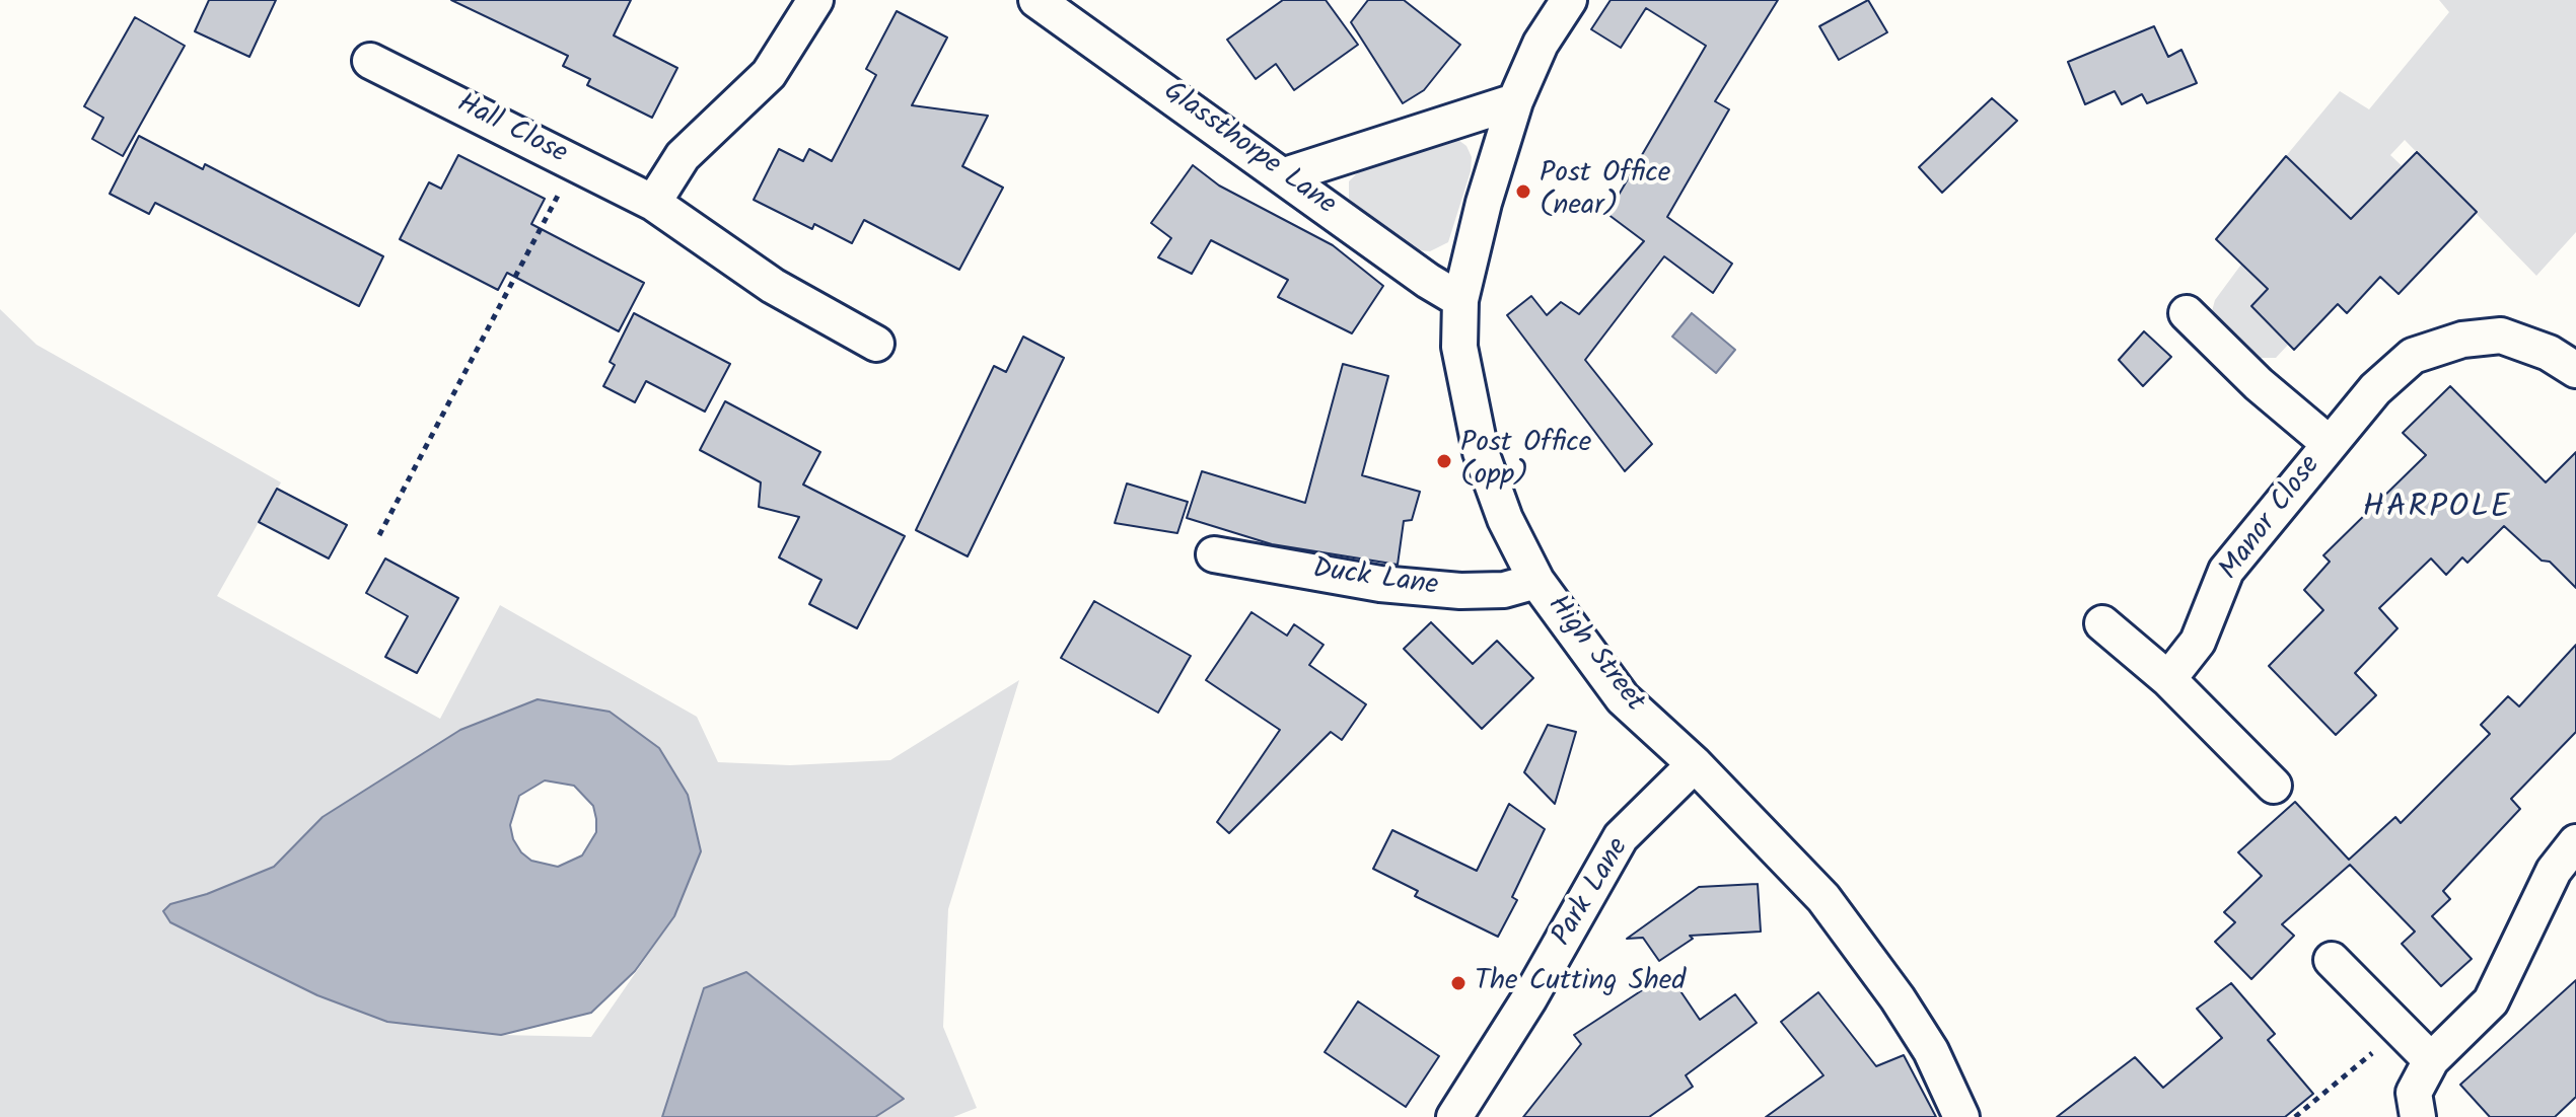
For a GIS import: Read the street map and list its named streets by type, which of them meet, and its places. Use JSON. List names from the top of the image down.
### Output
{
  "streets": {
    "street": [
      "Hall Close",
      "Glassthorpe Lane",
      "Manor Close",
      "Duck Lane",
      "High Street",
      "Park Lane"
    ]
  },
  "crossings": [
    ["Glassthorpe Lane", "High Street"],
    ["Duck Lane", "High Street"],
    ["High Street", "Park Lane"]
  ],
  "districts": ["HARPOLE"],
  "places": ["Post Office (near)", "Post Office (opp)", "The Cutting Shed"]
}
